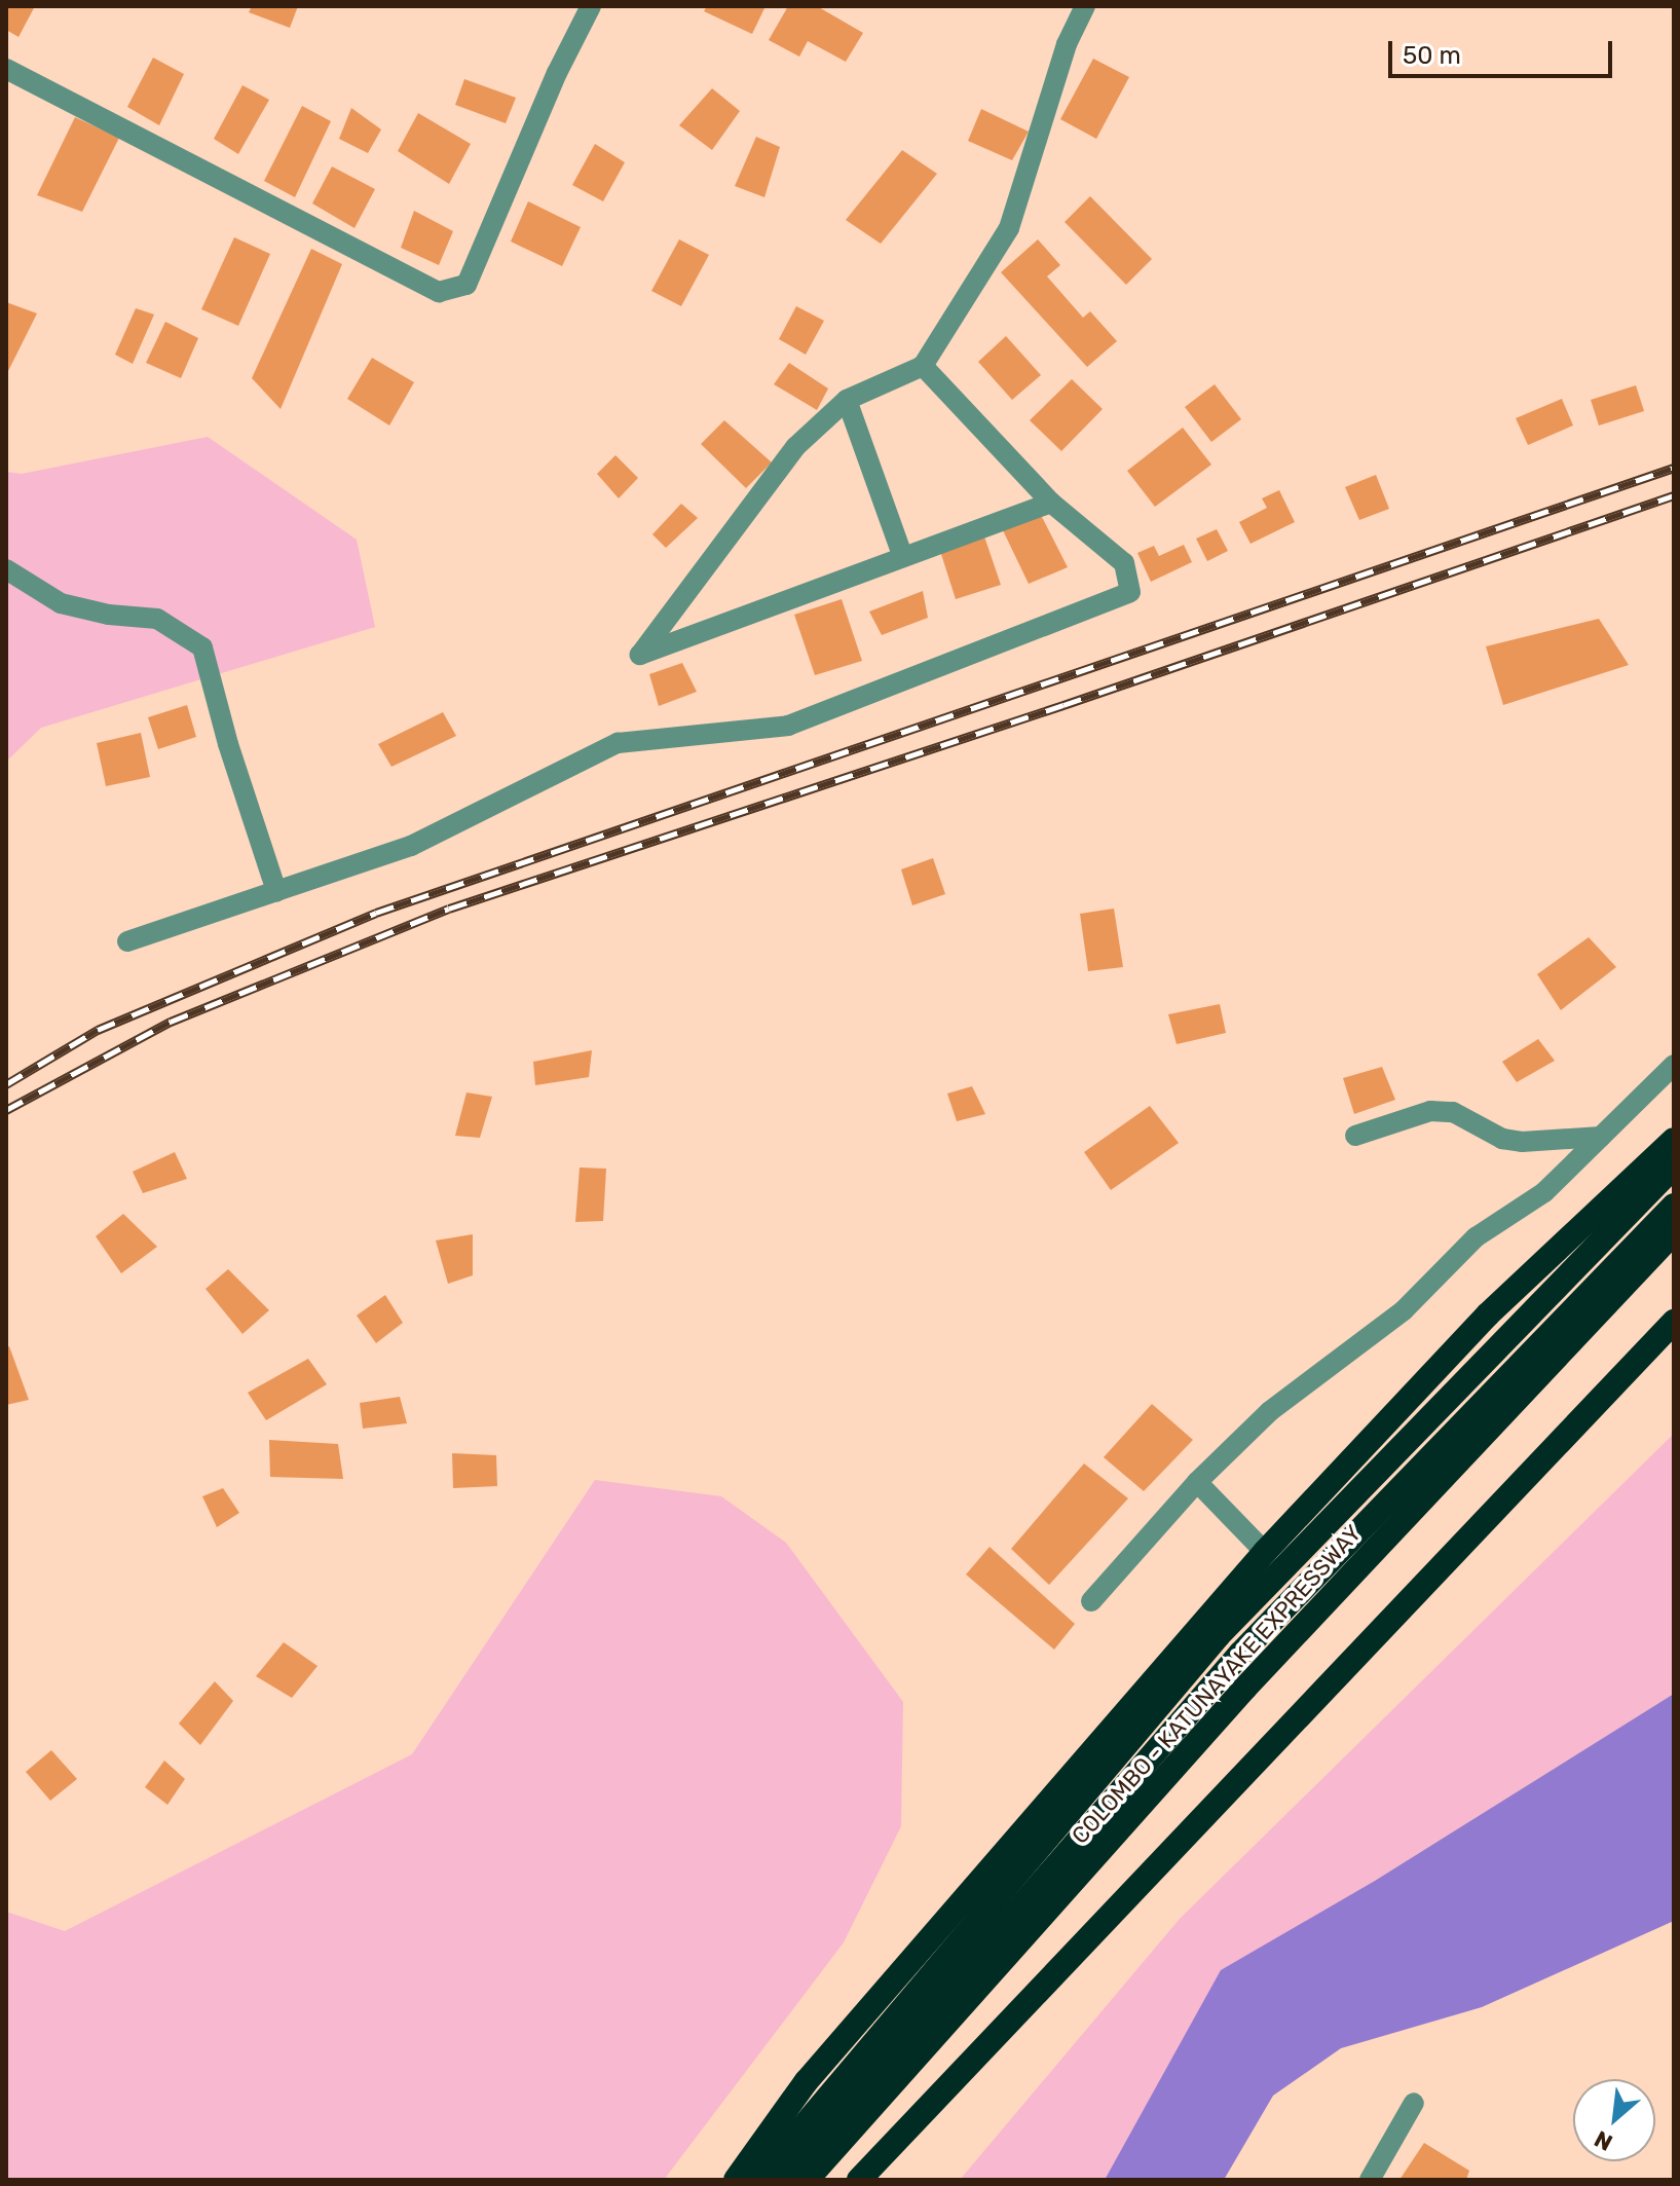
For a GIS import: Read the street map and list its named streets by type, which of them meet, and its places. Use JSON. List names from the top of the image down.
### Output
{
  "streets": {
    "highway": ["COLOMBO - KATUNAYAKE EXPRESSWAY"]
  },
  "scale_bar": "50 m",
  "north": "bottom left"
}
